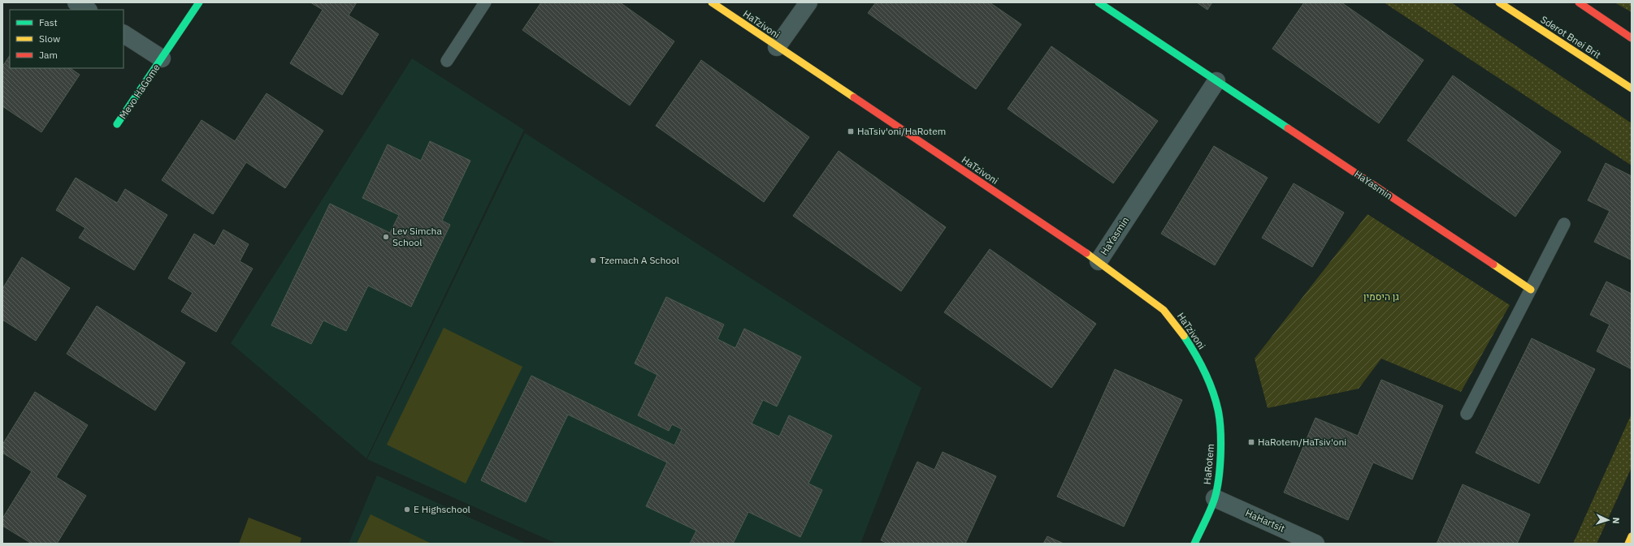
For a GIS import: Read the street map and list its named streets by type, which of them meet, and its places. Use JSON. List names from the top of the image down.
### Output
{
  "streets": {
    "street": [
      "HaTzivoni",
      "Sderot Bnei Brit",
      "Mevo HaGome",
      "HaYasmin",
      "HaRotem",
      "HaHartsit"
    ]
  },
  "crossings": [
    ["HaTzivoni", "HaYasmin"],
    ["HaTzivoni", "HaRotem"],
    ["HaRotem", "HaHartsit"]
  ],
  "parks": ["גן היסמין"],
  "places": {
    "transit": ["HaTsiv'oni/HaRotem", "HaRotem/HaTsiv'oni"],
    "other": ["Lev Simcha School", "Tzemach A School", "E Highschool"]
  },
  "legend": ["Fast", "Slow", "Jam"],
  "north": "right"
}
